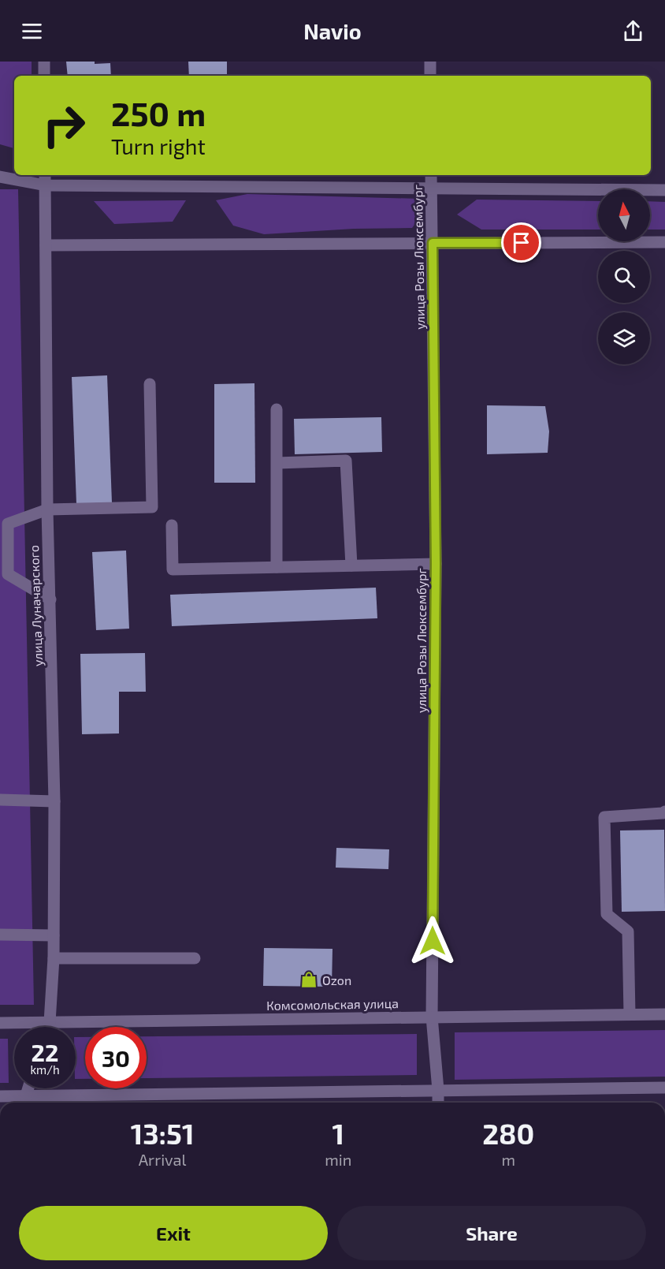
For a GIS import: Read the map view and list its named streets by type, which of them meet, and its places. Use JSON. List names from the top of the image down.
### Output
{
  "streets": {
    "street": ["улица Розы Люксембург", "улица Луначарского", "Комсомольская улица"]
  },
  "crossings": [
    ["улица Розы Люксембург", "Комсомольская улица"],
    ["улица Луначарского", "Комсомольская улица"]
  ],
  "places": {
    "shop": ["Ozon"]
  },
  "north": "top",
  "page": {
    "header": "Navio",
    "turn": ["250 m", "Turn right"],
    "speed": "22 km/h",
    "limit": "30",
    "eta": [
      "13:51",
      "Arrival",
      "1",
      "min",
      "280",
      "m"
    ],
    "buttons": ["Exit", "Share"]
  }
}
